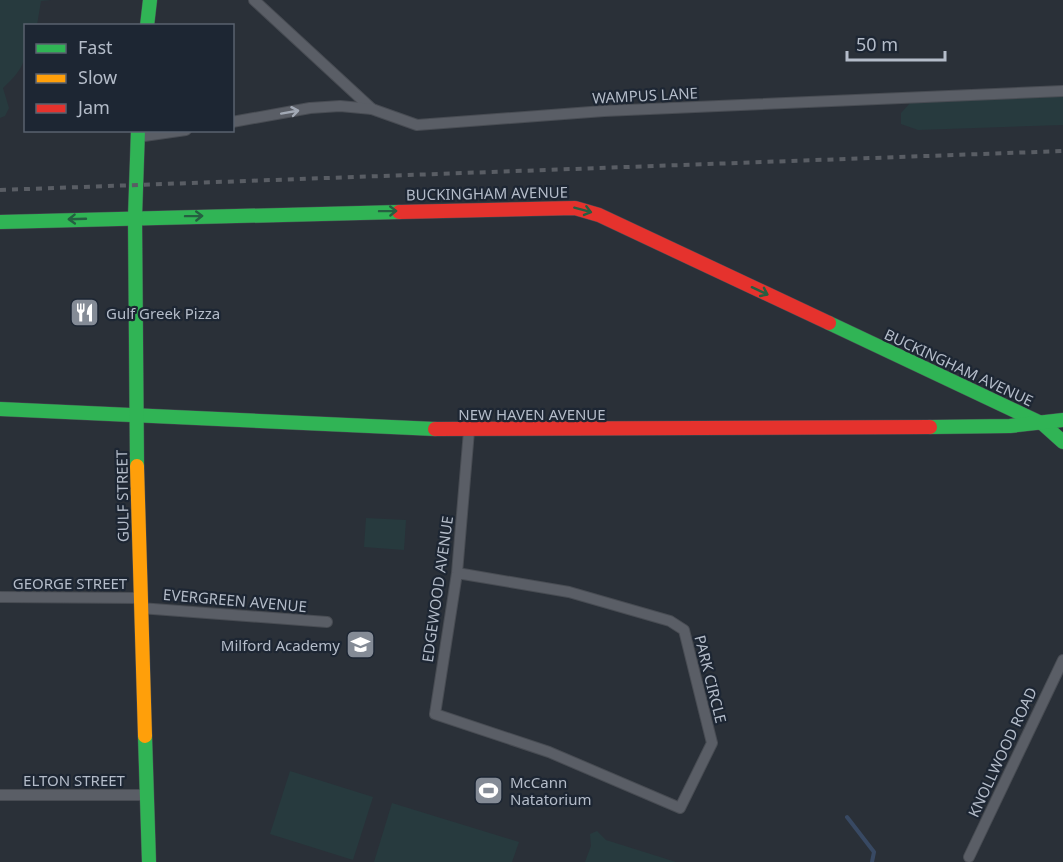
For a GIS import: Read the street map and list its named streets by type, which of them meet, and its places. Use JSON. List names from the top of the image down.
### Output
{
  "streets": {
    "main road": ["BUCKINGHAM AVENUE", "NEW HAVEN AVENUE", "GULF STREET"],
    "street": [
      "WAMPUS LANE",
      "GEORGE STREET",
      "EDGEWOOD AVENUE",
      "EVERGREEN AVENUE",
      "PARK CIRCLE",
      "KNOLLWOOD ROAD",
      "ELTON STREET"
    ]
  },
  "crossings": [
    ["BUCKINGHAM AVENUE", "NEW HAVEN AVENUE"],
    ["BUCKINGHAM AVENUE", "GULF STREET"],
    ["NEW HAVEN AVENUE", "GULF STREET"],
    ["NEW HAVEN AVENUE", "EDGEWOOD AVENUE"],
    ["GULF STREET", "GEORGE STREET"],
    ["GULF STREET", "EVERGREEN AVENUE"],
    ["GULF STREET", "ELTON STREET"],
    ["GEORGE STREET", "EVERGREEN AVENUE"],
    ["EDGEWOOD AVENUE", "PARK CIRCLE"]
  ],
  "places": {
    "restaurant": ["Gulf Greek Pizza"],
    "school or university": ["Milford Academy"],
    "sports": ["McCann Natatorium"]
  },
  "legend": ["Fast", "Slow", "Jam"],
  "scale_bar": "50 m"
}
